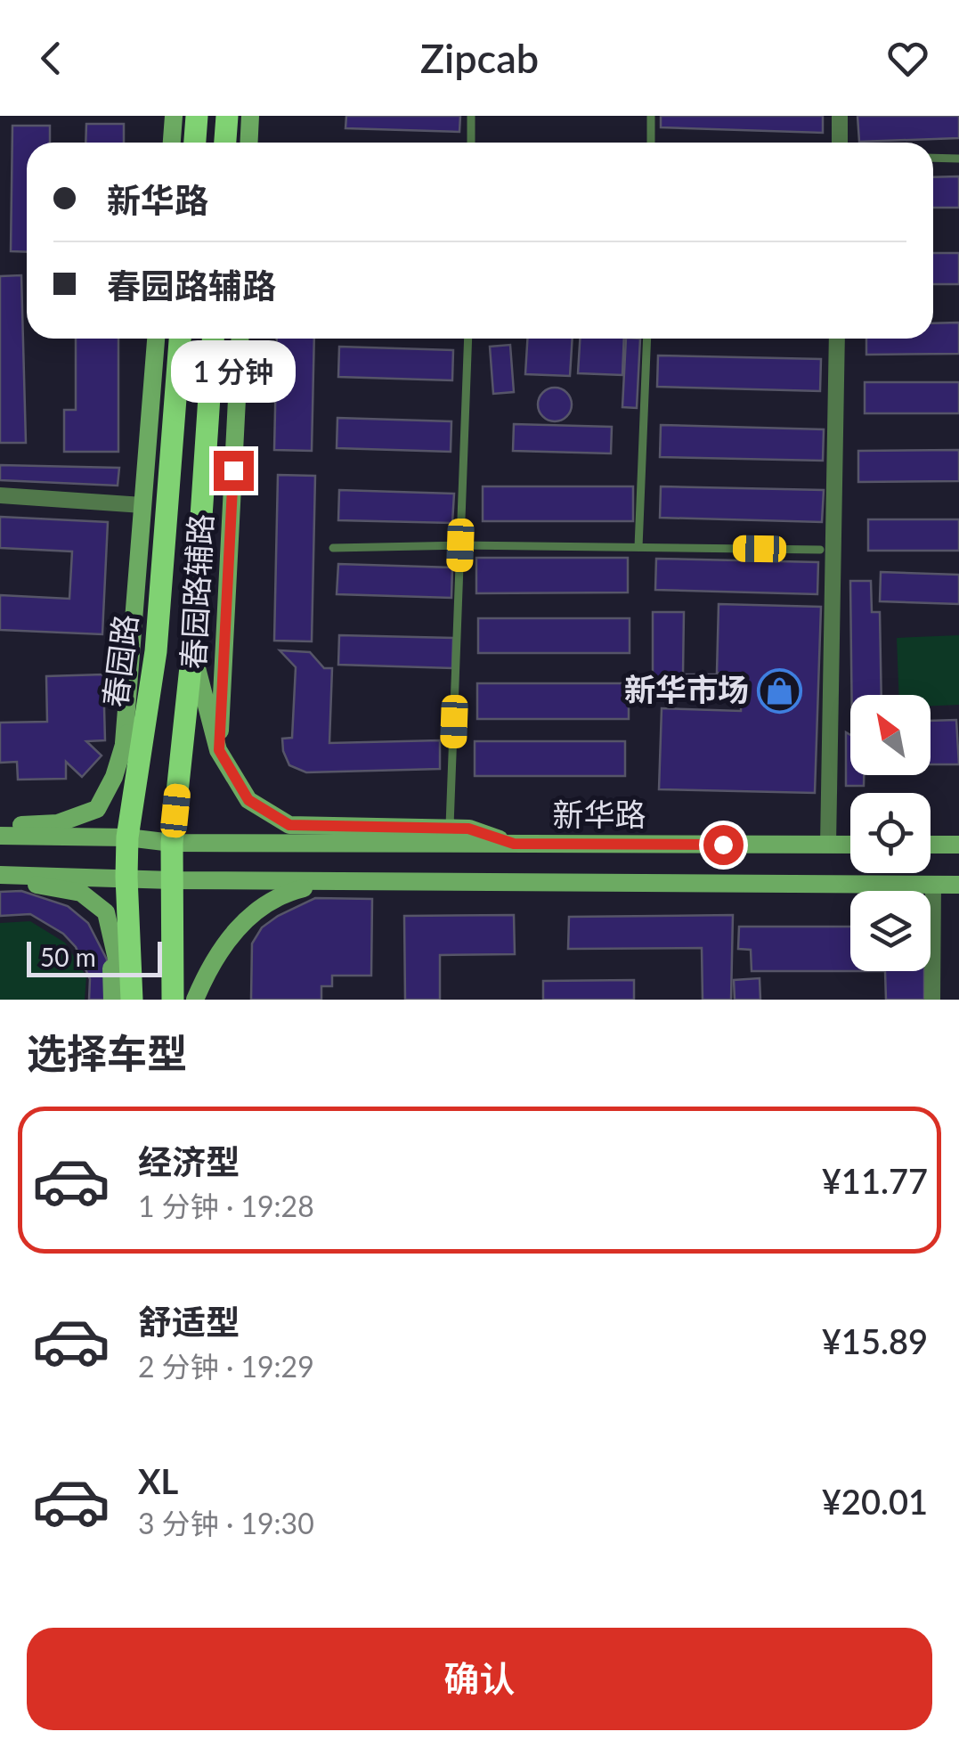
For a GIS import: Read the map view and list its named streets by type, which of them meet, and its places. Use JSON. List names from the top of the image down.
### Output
{
  "streets": {
    "main road": ["春园路辅路", "春园路", "新华路"]
  },
  "crossings": [
    ["春园路", "新华路"]
  ],
  "places": {
    "shop": ["新华市场"]
  },
  "scale_bar": "50 m",
  "north": "top left",
  "page": {
    "header": "Zipcab",
    "banner": ["新华路", "春园路辅路"],
    "bubble": "1 分钟",
    "scale": "50 m",
    "heading": "选择车型",
    "list": [
      {
        "name": "经济型",
        "note": "1 分钟 · 19:28",
        "value": "¥11.77"
      },
      {
        "name": "舒适型",
        "note": "2 分钟 · 19:29",
        "value": "¥15.89"
      },
      {
        "name": "XL",
        "note": "3 分钟 · 19:30",
        "value": "¥20.01"
      }
    ],
    "buttons": "确认"
  }
}
